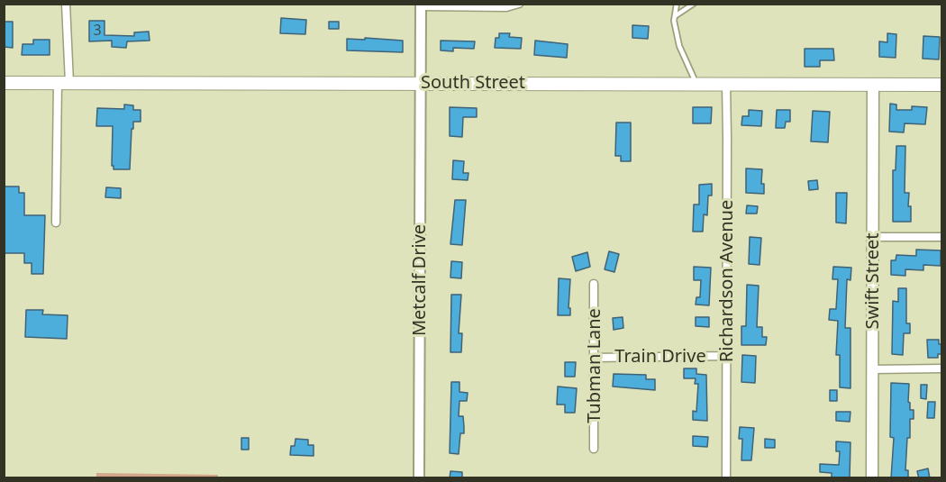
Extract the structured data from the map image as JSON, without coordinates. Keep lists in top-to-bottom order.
{
  "streets": {
    "main road": ["South Street", "Swift Street"],
    "street": [
      "Metcalf Drive",
      "Richardson Avenue",
      "Train Drive",
      "Tubman Lane"
    ]
  },
  "crossings": [
    ["South Street", "Metcalf Drive"],
    ["South Street", "Richardson Avenue"],
    ["South Street", "Swift Street"],
    ["Richardson Avenue", "Train Drive"],
    ["Train Drive", "Tubman Lane"]
  ],
  "house_numbers": ["3"]
}
